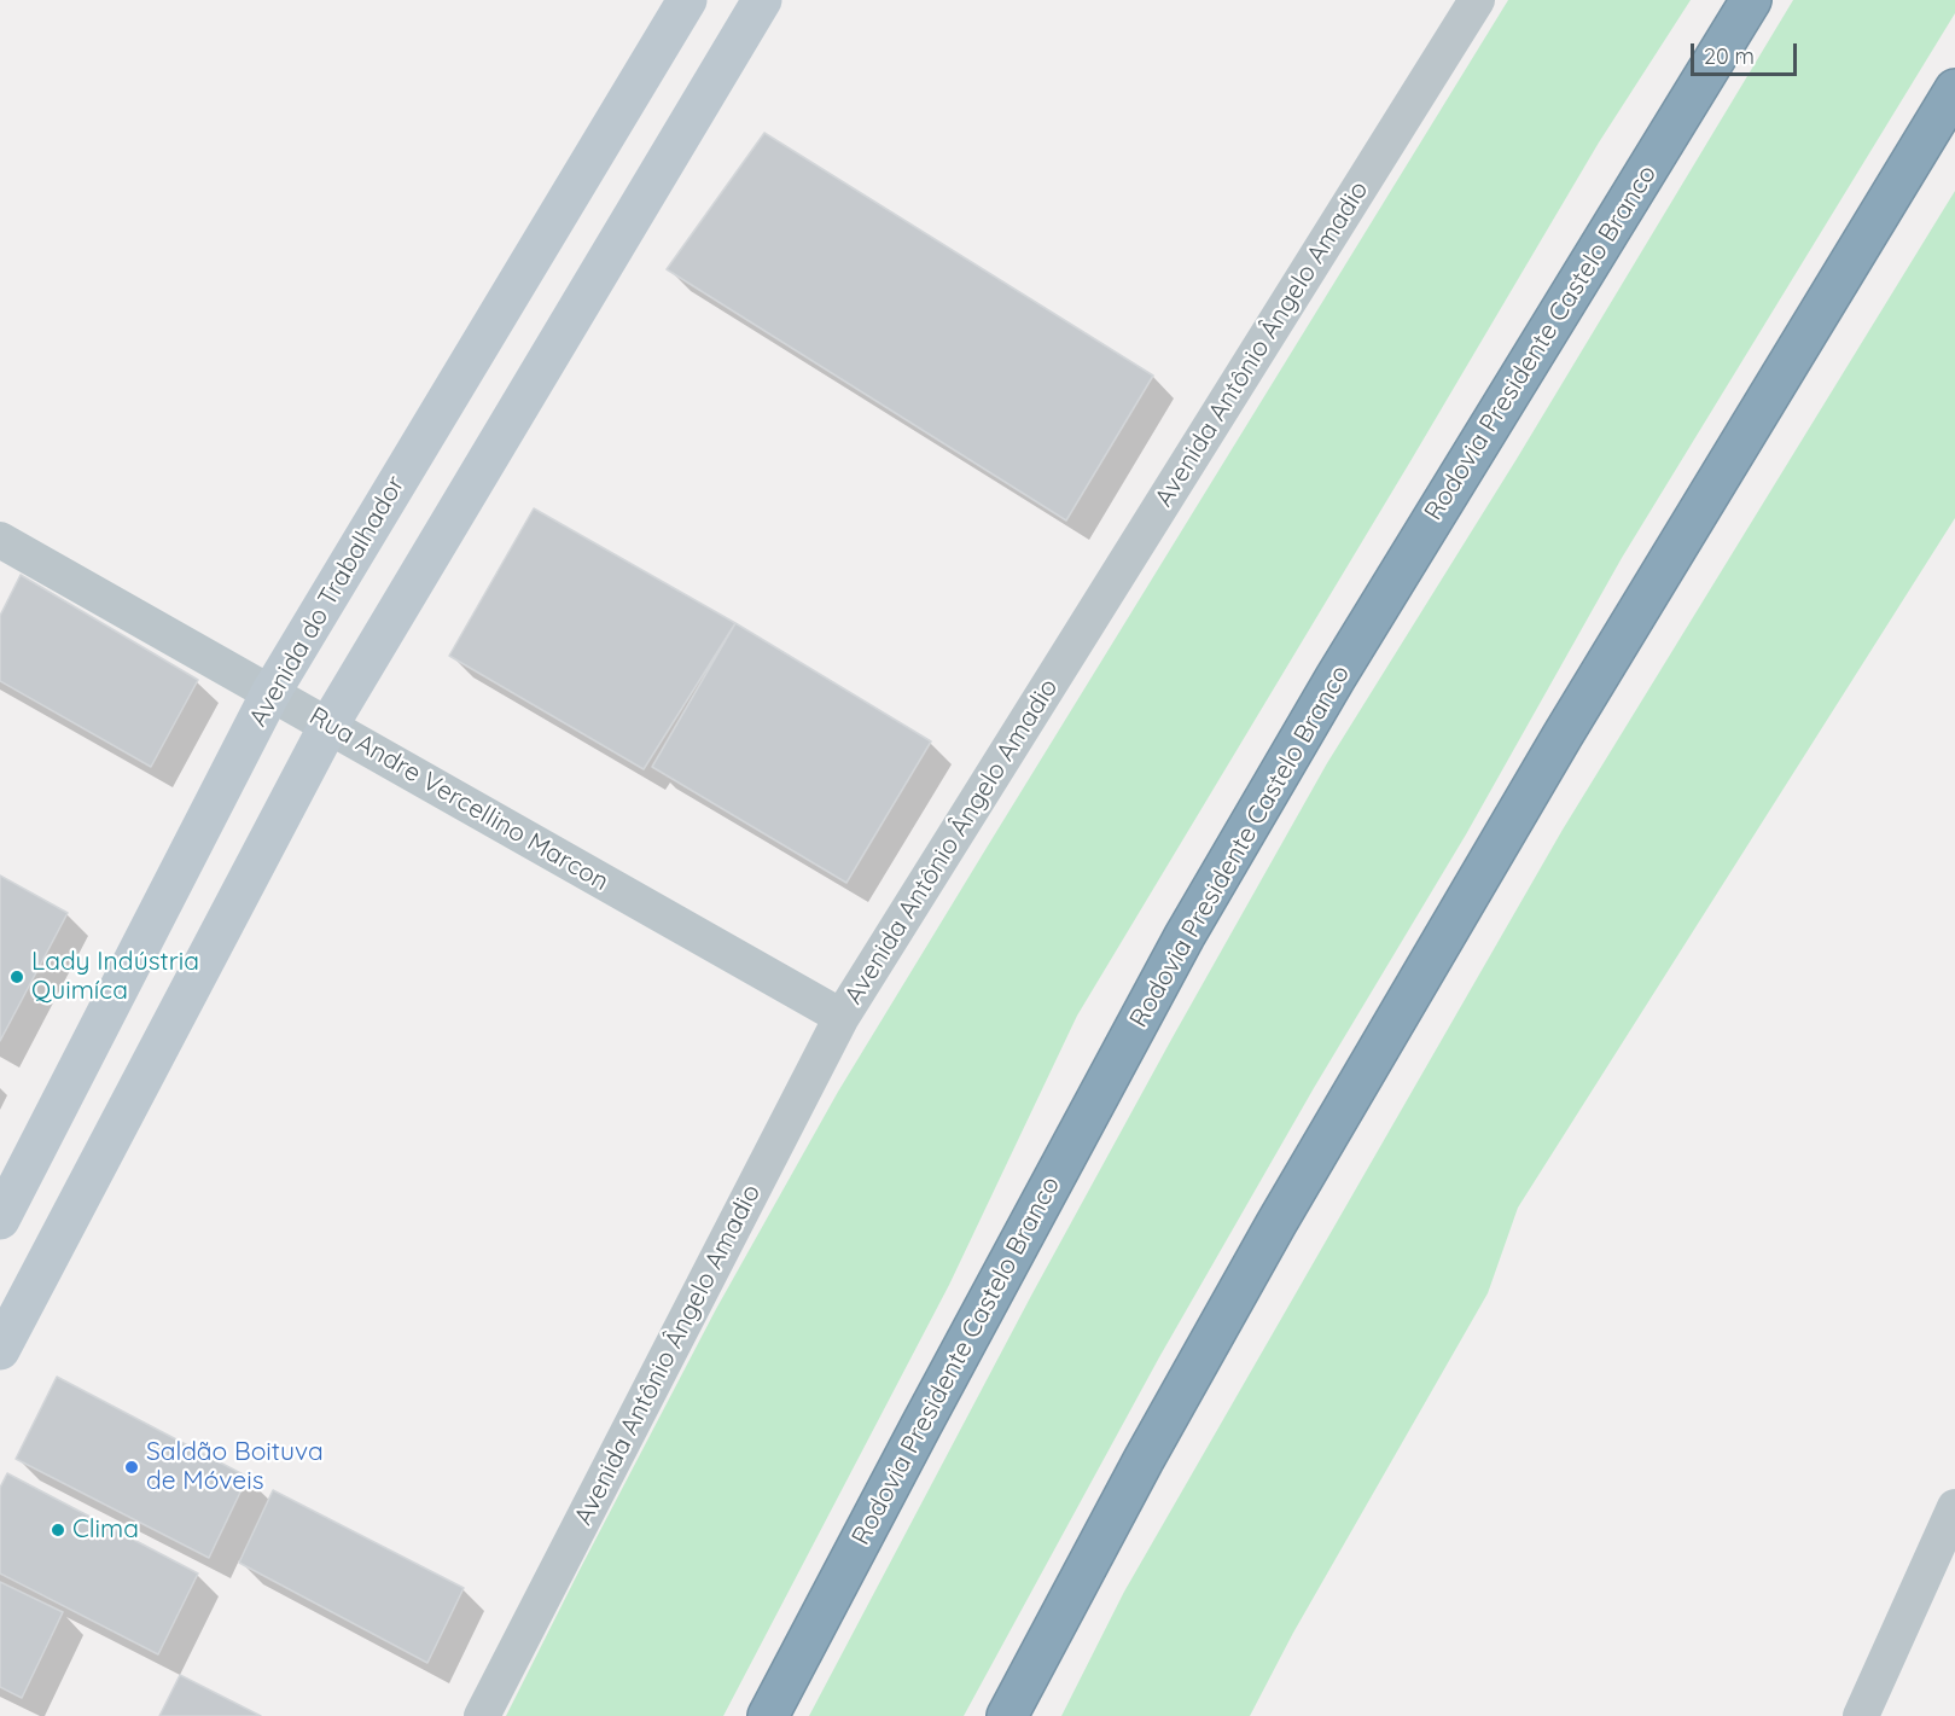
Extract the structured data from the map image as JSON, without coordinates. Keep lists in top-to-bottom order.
{
  "streets": {
    "highway": ["Rodovia Presidente Castelo Branco"],
    "street": ["Avenida Antônio Ângelo Amadio", "Avenida do Trabalhador", "Rua Andre Vercellino Marcon"]
  },
  "crossings": [
    ["Avenida Antônio Ângelo Amadio", "Rua Andre Vercellino Marcon"],
    ["Avenida do Trabalhador", "Rua Andre Vercellino Marcon"]
  ],
  "places": ["Lady Indústria Quimíca", "Saldão Boituva de Móveis", "Clima"],
  "scale_bar": "20 m"
}
